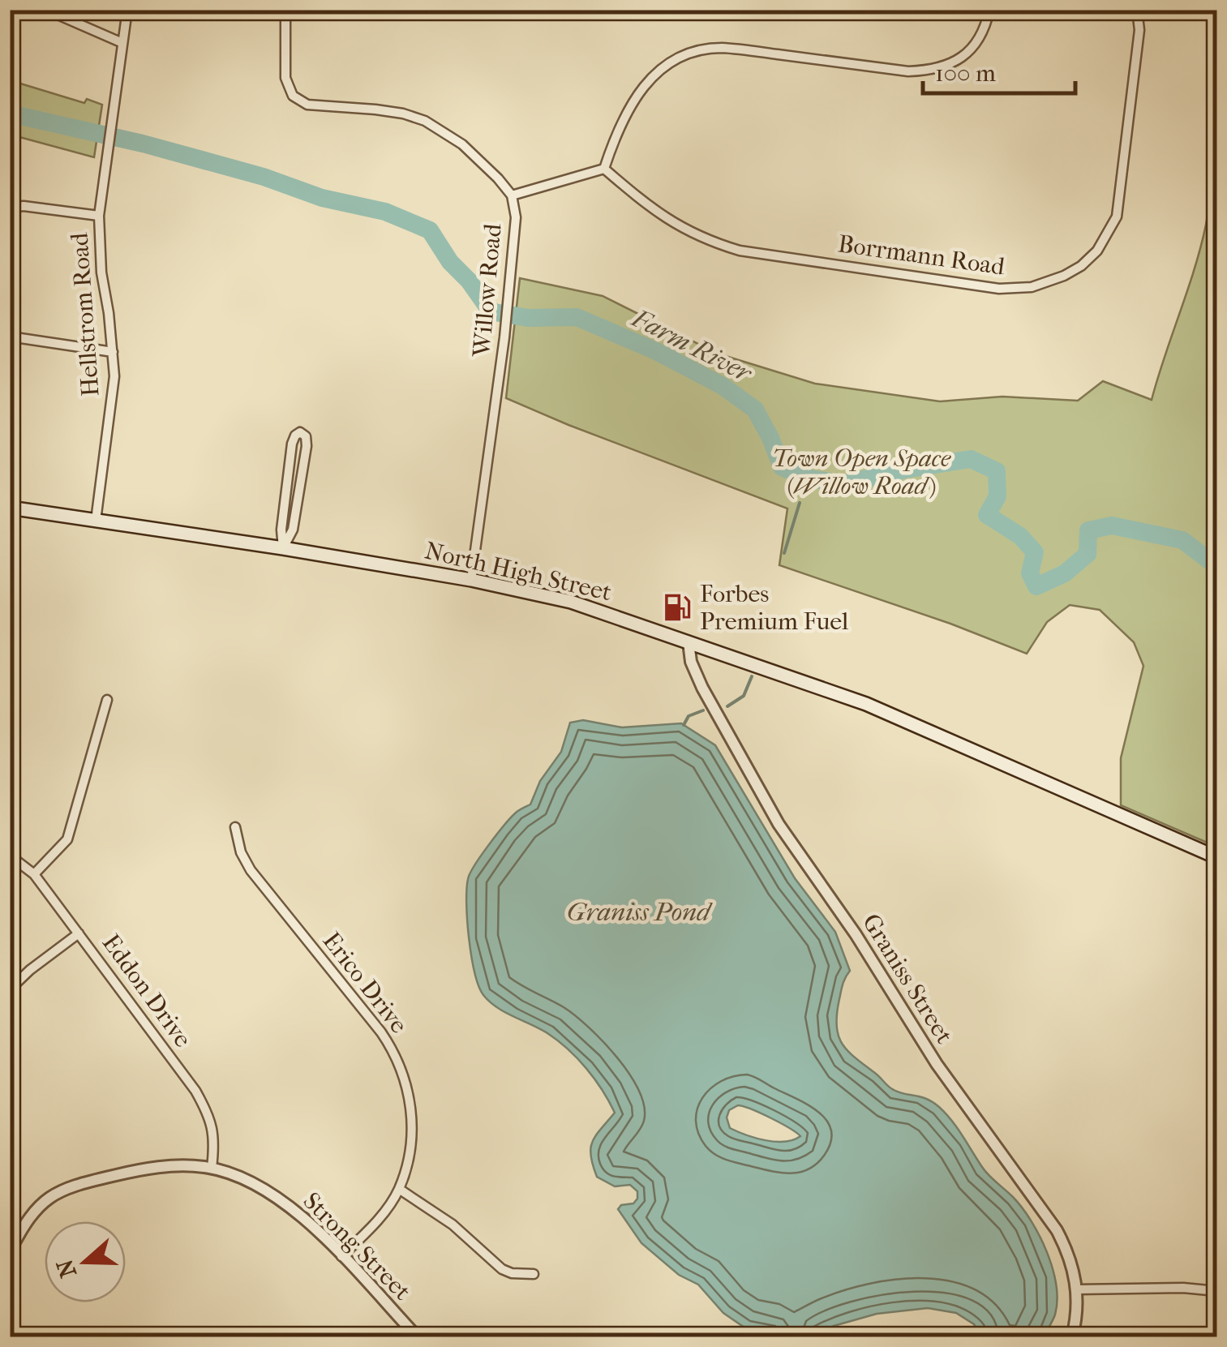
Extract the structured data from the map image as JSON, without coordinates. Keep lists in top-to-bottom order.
{
  "streets": {
    "main road": ["North High Street"],
    "street": [
      "Borrmann Road",
      "Willow Road",
      "Hellstrom Road",
      "Graniss Street",
      "Erico Drive",
      "Eddon Drive",
      "Strong Street"
    ]
  },
  "crossings": [
    ["Willow Road", "North High Street"],
    ["Hellstrom Road", "North High Street"],
    ["North High Street", "Graniss Street"],
    ["Erico Drive", "Strong Street"],
    ["Eddon Drive", "Strong Street"]
  ],
  "water": ["Farm River", "Graniss Pond"],
  "parks": ["Town Open Space (Willow Road)"],
  "places": {
    "fuel station": ["Forbes Premium Fuel"]
  },
  "scale_bar": "100 m",
  "north": "left"
}
